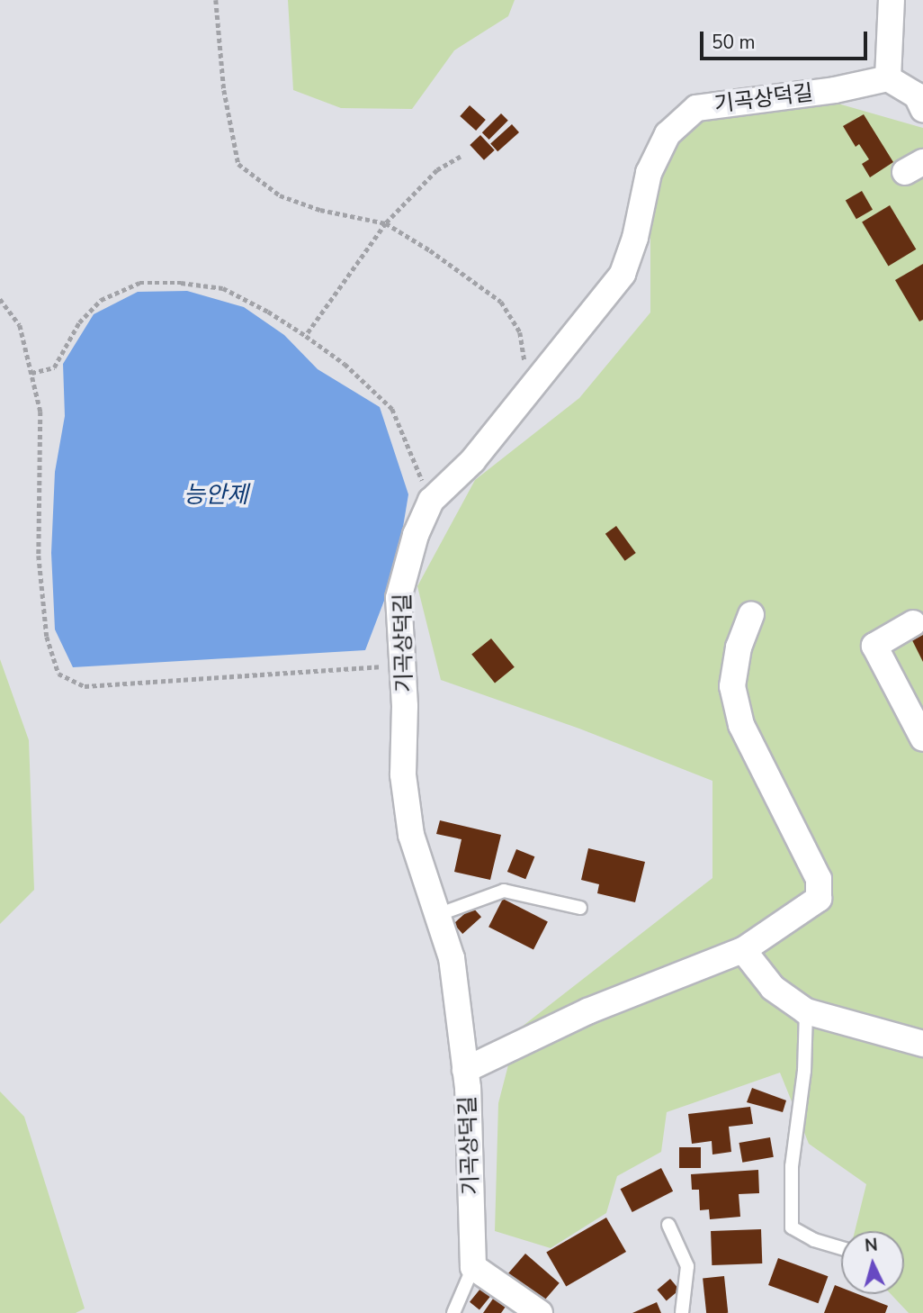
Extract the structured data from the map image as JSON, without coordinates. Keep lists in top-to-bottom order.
{
  "streets": {
    "street": ["기곡상덕길"]
  },
  "water": ["능안제"],
  "scale_bar": "50 m",
  "north": "top"
}
